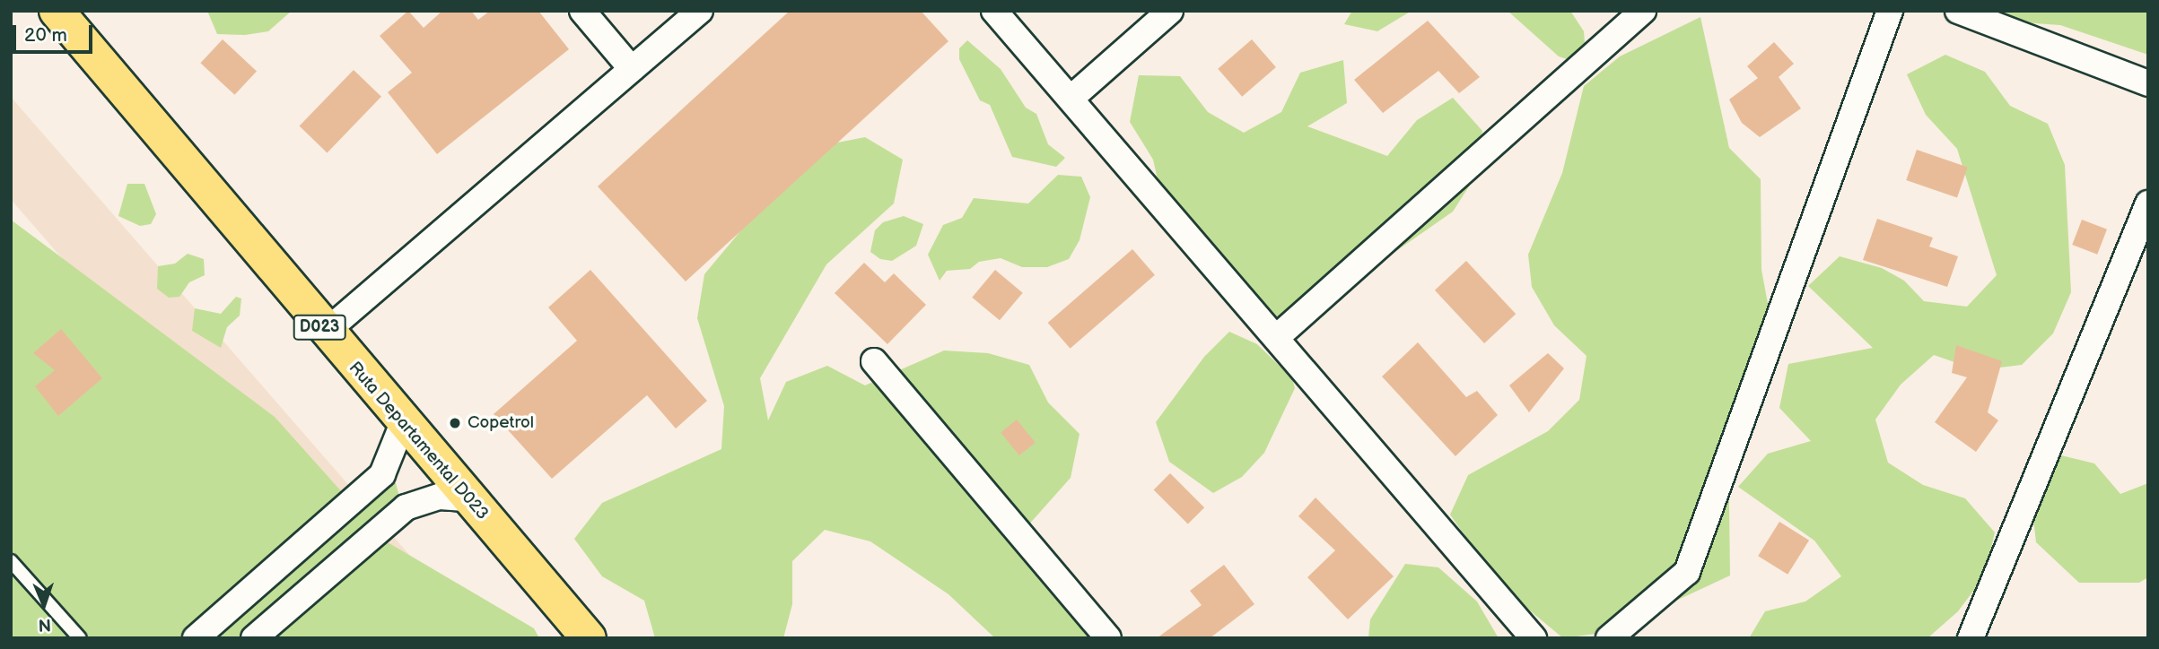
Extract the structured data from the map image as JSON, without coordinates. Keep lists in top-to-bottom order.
{
  "streets": {
    "main road": ["D023", "Ruta Departamental D023"]
  },
  "places": ["Copetrol"],
  "scale_bar": "20 m",
  "north": "bottom"
}
